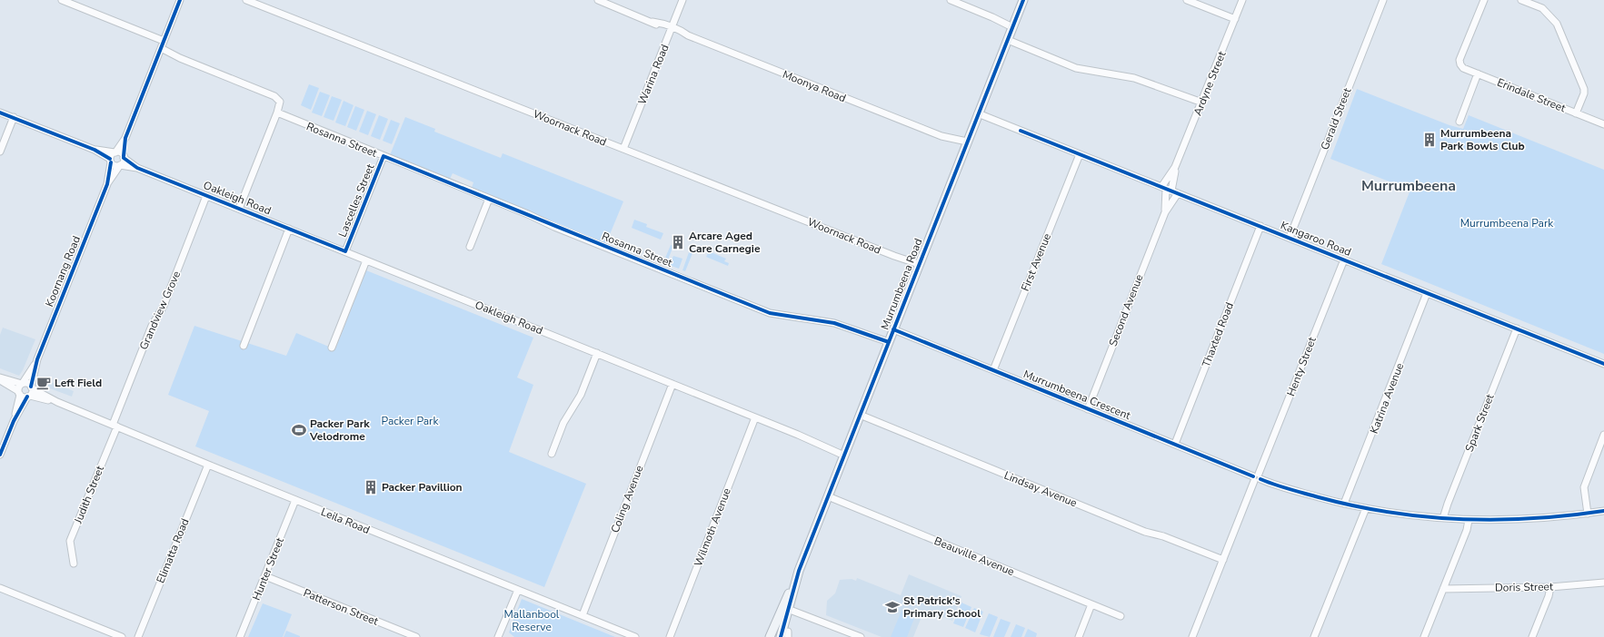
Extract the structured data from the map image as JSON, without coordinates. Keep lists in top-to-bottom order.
{
  "streets": {
    "main road": ["Murrumbeena Road"],
    "street": [
      "Warina Road",
      "Ardyne Street",
      "Moonya Road",
      "Erindale Street",
      "Gerald Street",
      "Woornack Road",
      "Rosanna Street",
      "Oakleigh Road",
      "Lascelles Street",
      "Kangaroo Road",
      "First Avenue",
      "Koornang Road",
      "Grandview Grove",
      "Second Avenue",
      "Thaxted Road",
      "Henty Street",
      "Murrumbeena Crescent",
      "Katrina Avenue",
      "Spark Street",
      "Lindsay Avenue",
      "Judith Street",
      "Coling Avenue",
      "Leila Road",
      "Wilmoth Avenue",
      "Elimatta Road",
      "Beauville Avenue",
      "Hunter Street",
      "Doris Street",
      "Patterson Street"
    ]
  },
  "crossings": [
    ["Warina Road", "Moonya Road"],
    ["Warina Road", "Woornack Road"],
    ["Ardyne Street", "Kangaroo Road"],
    ["Ardyne Street", "Second Avenue"],
    ["Moonya Road", "Murrumbeena Road"],
    ["Gerald Street", "Kangaroo Road"],
    ["Woornack Road", "Murrumbeena Road"],
    ["Rosanna Street", "Lascelles Street"],
    ["Rosanna Street", "Murrumbeena Road"],
    ["Oakleigh Road", "Lascelles Street"],
    ["Oakleigh Road", "Koornang Road"],
    ["Oakleigh Road", "Murrumbeena Road"],
    ["Oakleigh Road", "Grandview Grove"],
    ["Oakleigh Road", "Coling Avenue"],
    ["Oakleigh Road", "Wilmoth Avenue"],
    ["Kangaroo Road", "First Avenue"],
    ["Kangaroo Road", "Murrumbeena Road"],
    ["Kangaroo Road", "Second Avenue"],
    ["Kangaroo Road", "Thaxted Road"],
    ["Kangaroo Road", "Henty Street"],
    ["Kangaroo Road", "Katrina Avenue"],
    ["Kangaroo Road", "Spark Street"],
    ["First Avenue", "Murrumbeena Crescent"],
    ["Koornang Road", "Leila Road"],
    ["Murrumbeena Road", "Murrumbeena Crescent"],
    ["Murrumbeena Road", "Lindsay Avenue"],
    ["Murrumbeena Road", "Beauville Avenue"],
    ["Grandview Grove", "Judith Street"],
    ["Grandview Grove", "Leila Road"],
    ["Second Avenue", "Murrumbeena Crescent"],
    ["Thaxted Road", "Murrumbeena Crescent"],
    ["Henty Street", "Murrumbeena Crescent"],
    ["Henty Street", "Lindsay Avenue"],
    ["Murrumbeena Crescent", "Katrina Avenue"],
    ["Murrumbeena Crescent", "Spark Street"],
    ["Judith Street", "Leila Road"],
    ["Coling Avenue", "Leila Road"],
    ["Leila Road", "Elimatta Road"],
    ["Leila Road", "Hunter Street"],
    ["Hunter Street", "Patterson Street"]
  ],
  "districts": ["Murrumbeena"],
  "parks": ["Murrumbeena Park", "Packer Park", "Mallanbool Reserve"],
  "places": {
    "building": ["Murrumbeena Park Bowls Club", "Arcare Aged Care Carnegie", "Packer Pavillion"],
    "cafe": ["Left Field"],
    "sports": ["Packer Park Velodrome"],
    "school or university": ["St Patrick's Primary School"]
  }
}
